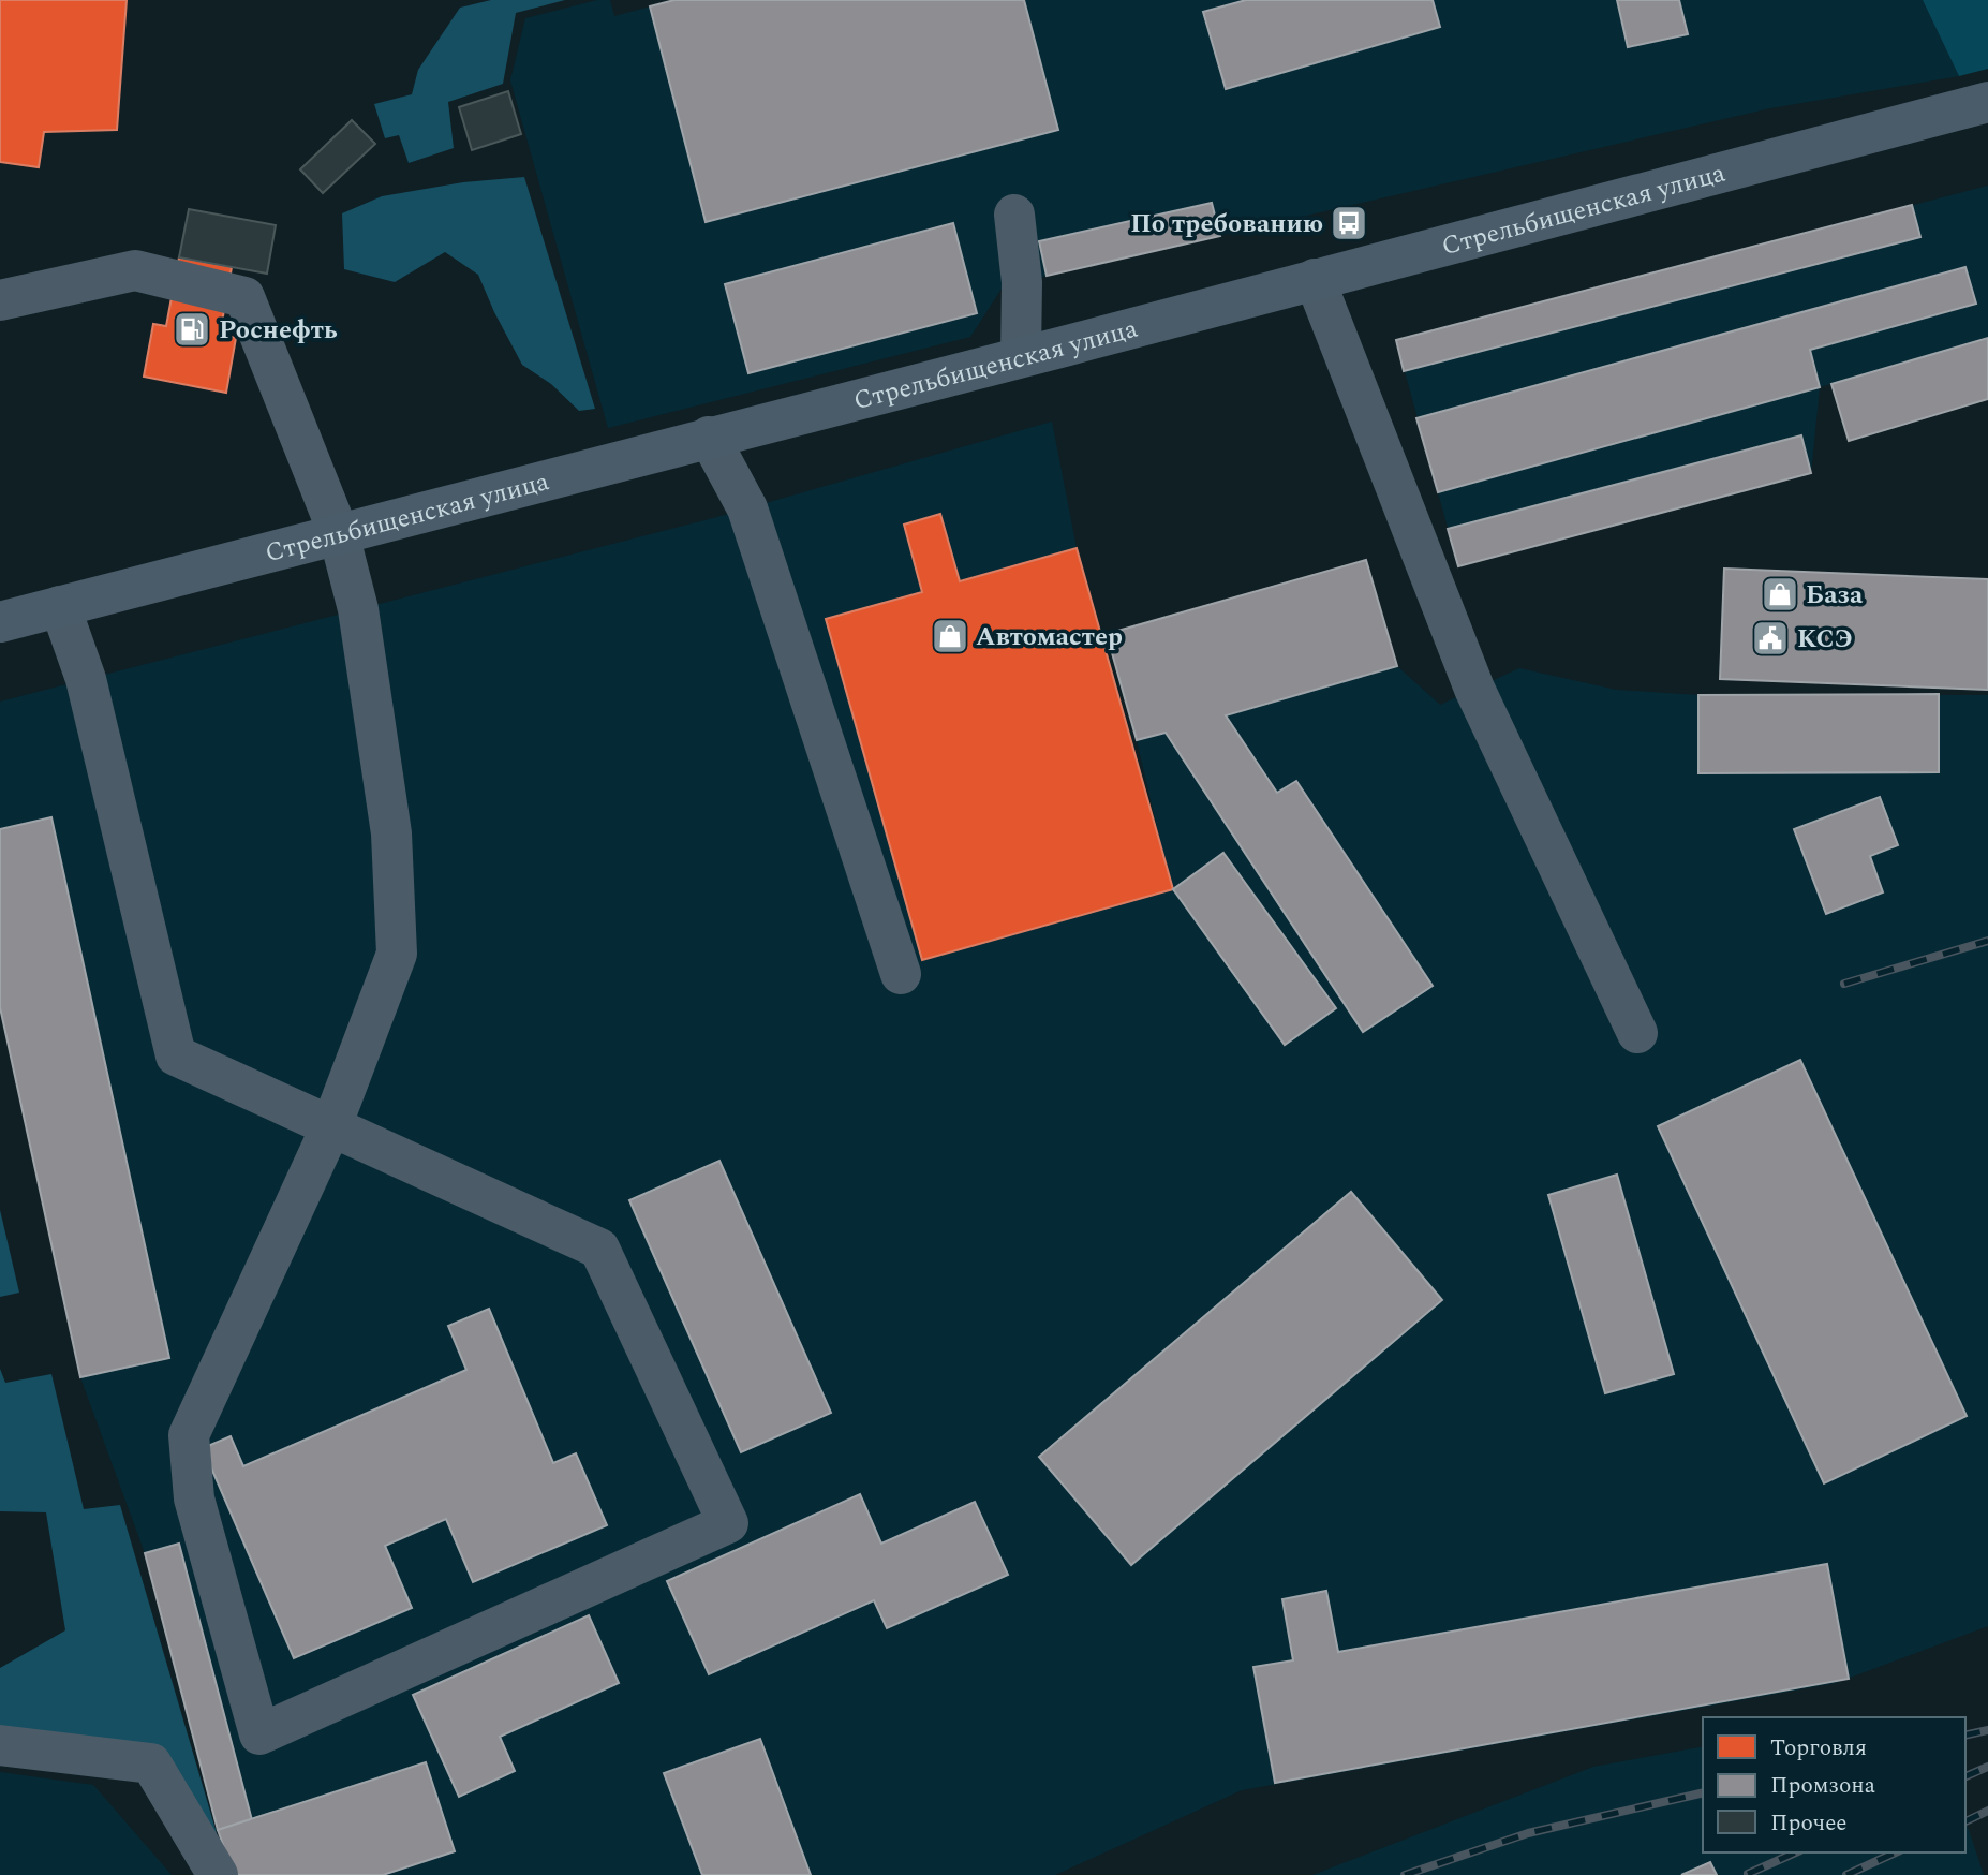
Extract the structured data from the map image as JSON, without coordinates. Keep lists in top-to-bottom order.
{
  "streets": {
    "main road": ["Стрельбищенская улица"]
  },
  "places": {
    "bus stop": ["По требованию"],
    "fuel station": ["Роснефть"],
    "shop": ["База", "Автомастер"],
    "public building": ["КСЭ"]
  },
  "legend": ["Торговля", "Промзона", "Прочее"]
}
